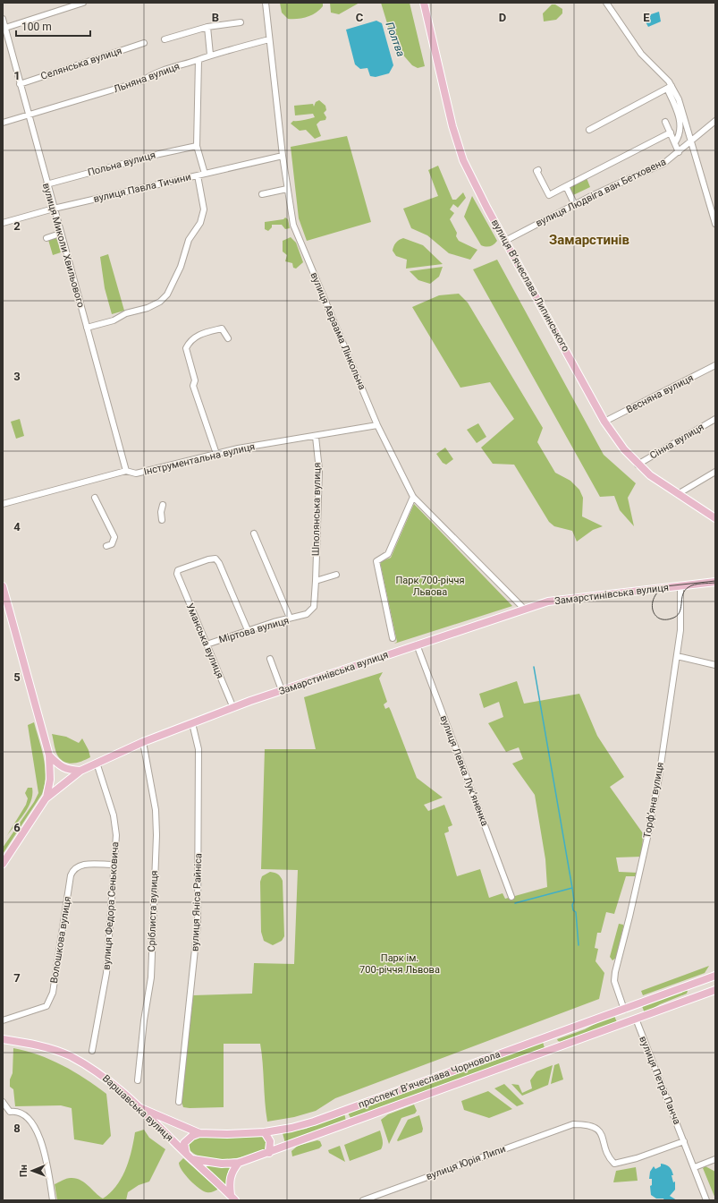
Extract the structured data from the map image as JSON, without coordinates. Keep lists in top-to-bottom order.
{
  "streets": {
    "main road": [
      "вулиця Вʼячеслава Липинського",
      "Замарстинівська вулиця",
      "проспект Вʼячеслава Чорновола",
      "Варшавська вулиця"
    ],
    "street": [
      "Селянська вулиця",
      "Льняна вулиця",
      "Польна вулиця",
      "вулиця Павла Тичини",
      "вулиця Людвіга ван Бетховена",
      "вулиця Миколи Хвильового",
      "вулиця Авраама Лінкольна",
      "Весняна вулиця",
      "Сінна вулиця",
      "Інструментальна вулиця",
      "Шполянська вулиця",
      "Міртова вулиця",
      "Уманська вулиця",
      "вулиця Левка Лукʼяненка",
      "Торфʼяна вулиця",
      "вулиця Яніса Райніса",
      "вулиця Федора Сеньковича",
      "Сріблиста вулиця",
      "Волошкова вулиця",
      "вулиця Петра Панча",
      "вулиця Юрія Липи"
    ]
  },
  "crossings": [
    ["Селянська вулиця", "вулиця Миколи Хвильового"],
    ["Льняна вулиця", "вулиця Миколи Хвильового"],
    ["Льняна вулиця", "вулиця Авраама Лінкольна"],
    ["Польна вулиця", "вулиця Миколи Хвильового"],
    ["вулиця Павла Тичини", "вулиця Миколи Хвильового"],
    ["вулиця Павла Тичини", "вулиця Авраама Лінкольна"],
    ["вулиця Людвіга ван Бетховена", "вулиця Вʼячеслава Липинського"],
    ["вулиця Миколи Хвильового", "Інструментальна вулиця"],
    ["вулиця Вʼячеслава Липинського", "Весняна вулиця"],
    ["вулиця Вʼячеслава Липинського", "Сінна вулиця"],
    ["вулиця Авраама Лінкольна", "Інструментальна вулиця"],
    ["вулиця Авраама Лінкольна", "Замарстинівська вулиця"],
    ["Інструментальна вулиця", "Шполянська вулиця"],
    ["Шполянська вулиця", "Міртова вулиця"],
    ["Замарстинівська вулиця", "Уманська вулиця"],
    ["Замарстинівська вулиця", "вулиця Левка Лукʼяненка"],
    ["Замарстинівська вулиця", "Торфʼяна вулиця"],
    ["Замарстинівська вулиця", "вулиця Яніса Райніса"],
    ["Замарстинівська вулиця", "вулиця Федора Сеньковича"],
    ["Замарстинівська вулиця", "Сріблиста вулиця"],
    ["Міртова вулиця", "Уманська вулиця"],
    ["Торфʼяна вулиця", "проспект Вʼячеслава Чорновола"],
    ["вулиця Федора Сеньковича", "Волошкова вулиця"],
    ["проспект Вʼячеслава Чорновола", "вулиця Петра Панча"],
    ["проспект Вʼячеслава Чорновола", "Варшавська вулиця"],
    ["вулиця Петра Панча", "вулиця Юрія Липи"]
  ],
  "districts": ["Замарстинів"],
  "water": ["Полтва"],
  "parks": ["Парк 700-річчя Львова", "Парк ім. 700-річчя Львова"],
  "scale_bar": "100 m",
  "north": "left",
  "grid": {
    "columns": [
      "B",
      "C",
      "D",
      "E"
    ],
    "rows": [
      "1",
      "2",
      "3",
      "4",
      "5",
      "6",
      "7",
      "8"
    ]
  }
}
